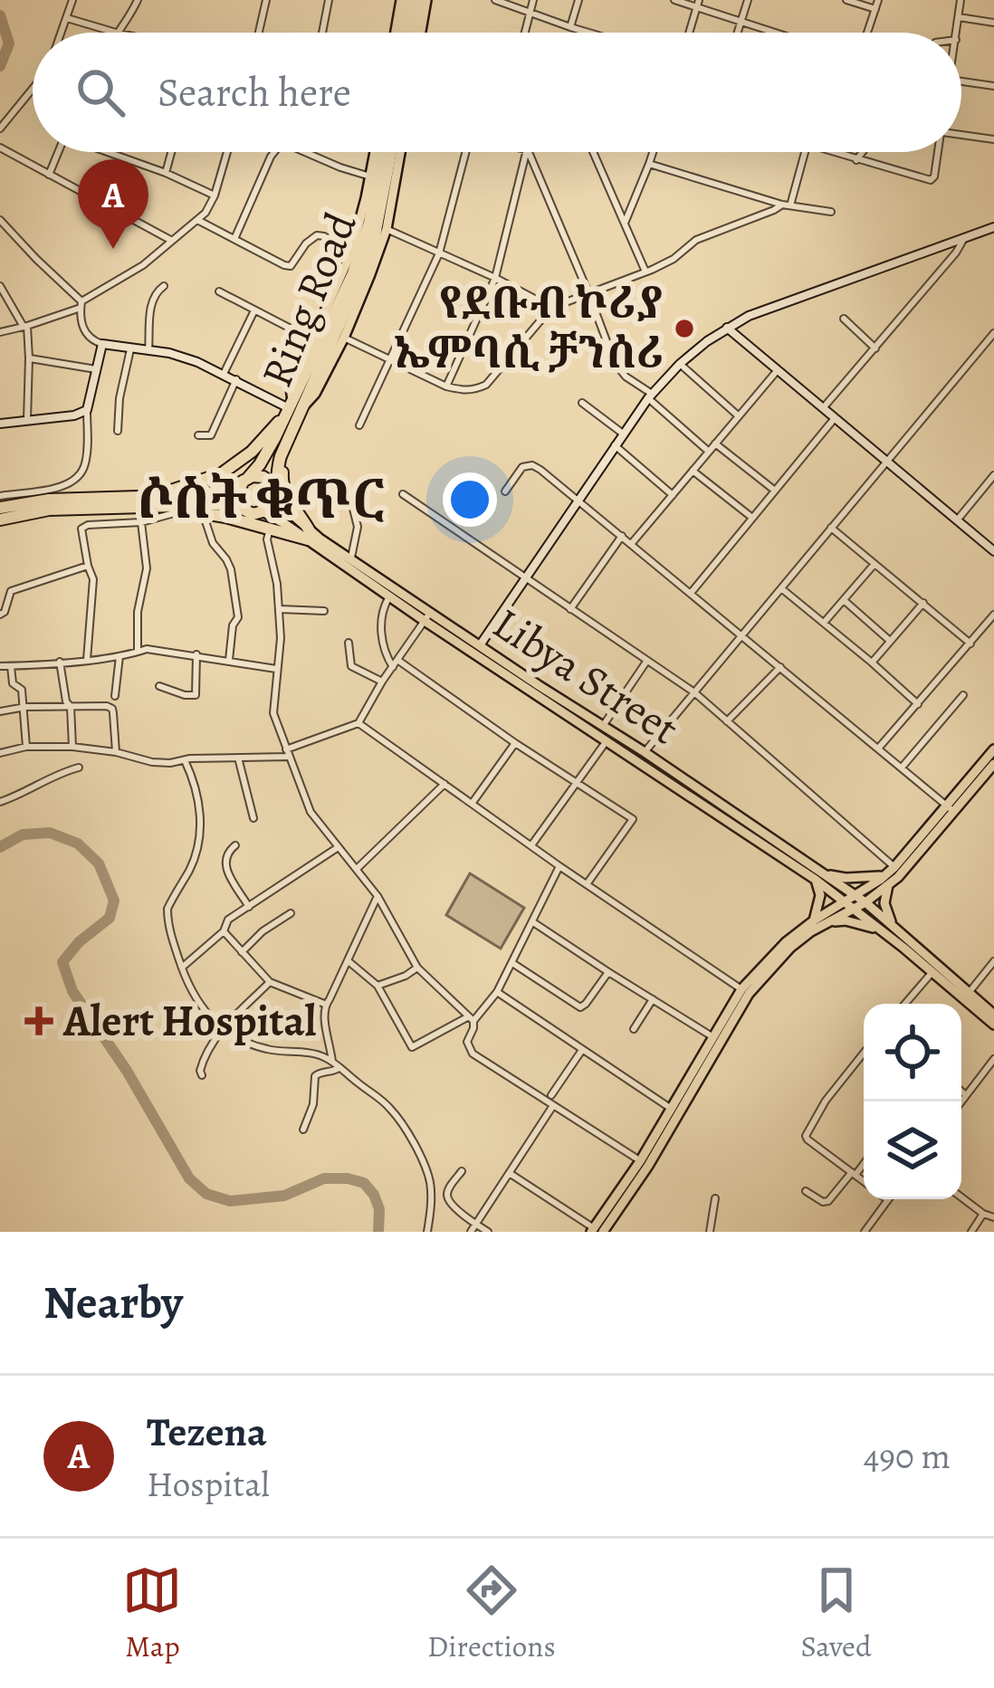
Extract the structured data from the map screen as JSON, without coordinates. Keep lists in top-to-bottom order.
{
  "streets": {
    "highway": ["Ring Road"],
    "main road": ["Libya Street"]
  },
  "crossings": [
    ["Ring Road", "Libya Street"]
  ],
  "districts": ["ሶስት ቁጥር"],
  "places": {
    "other": ["የደቡብ ኮሪያ ኤምባሲ ቻንሰሪ"],
    "health": ["Alert Hospital"]
  },
  "page": {
    "search": "Search here",
    "pins": "A",
    "heading": "Nearby",
    "list": [
      {
        "mark": "A",
        "name": "Tezena",
        "note": "Hospital",
        "value": "490 m"
      }
    ],
    "nav": ["Map", "Directions", "Saved"]
  }
}
